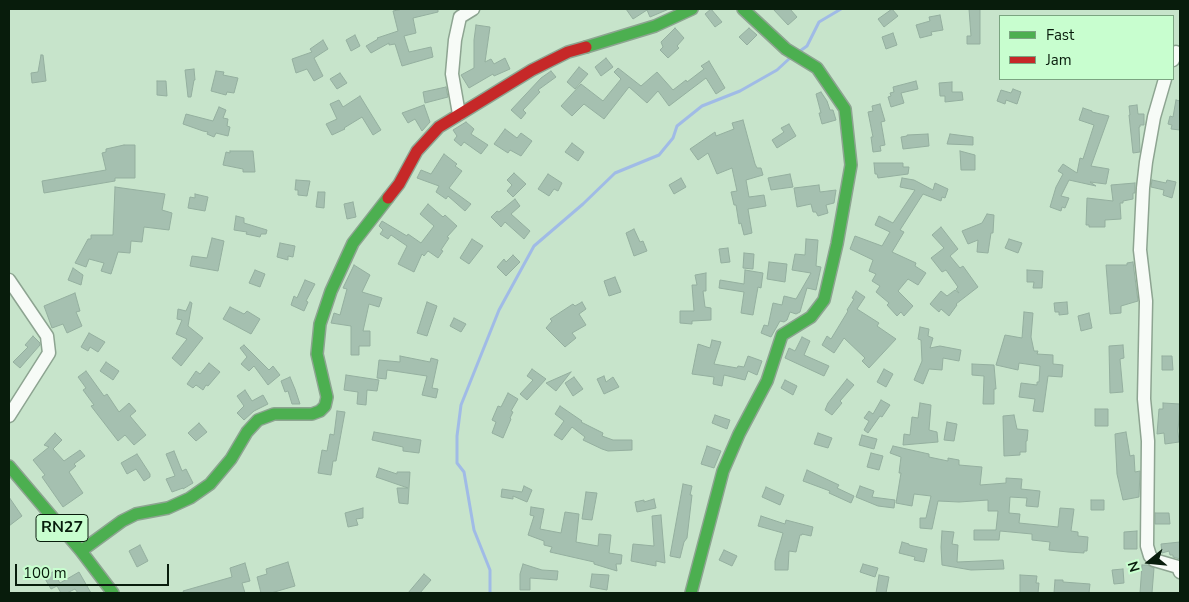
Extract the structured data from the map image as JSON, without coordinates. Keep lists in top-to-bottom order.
{
  "streets": {
    "street": ["RN27"]
  },
  "legend": ["Fast", "Jam"],
  "scale_bar": "100 m",
  "north": "left"
}
